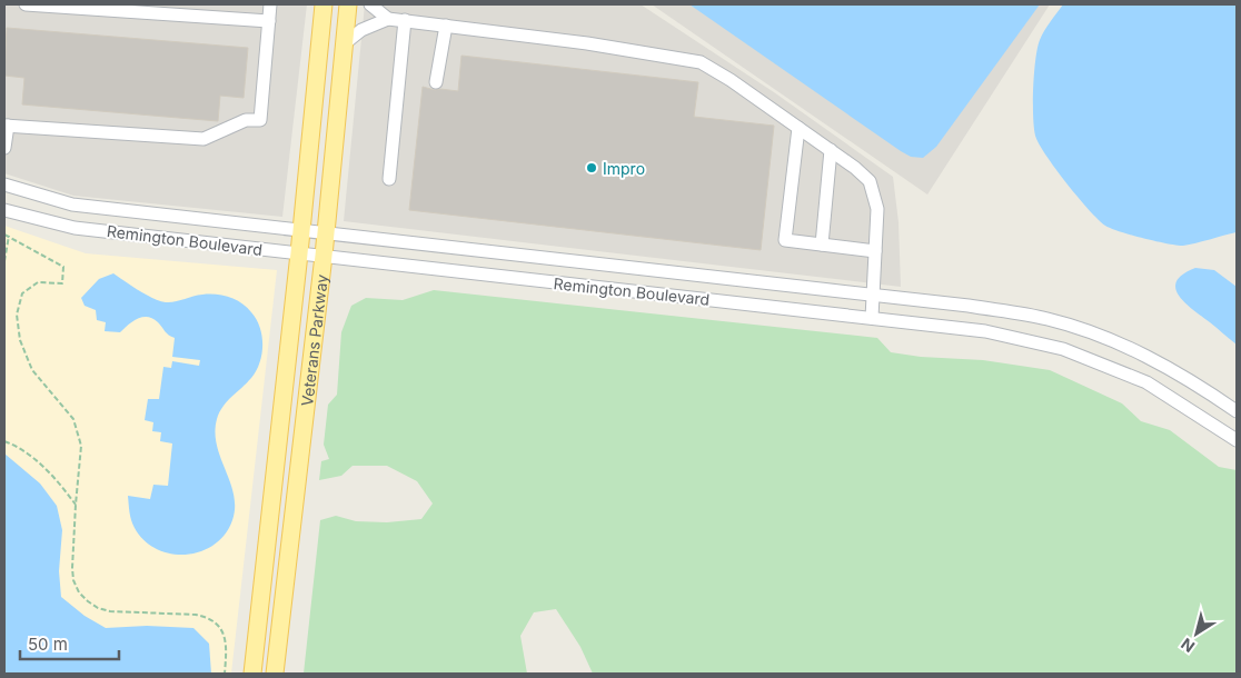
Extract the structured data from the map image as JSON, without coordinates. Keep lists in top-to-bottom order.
{
  "streets": {
    "main road": ["Veterans Parkway"],
    "street": ["Remington Boulevard"]
  },
  "crossings": [
    ["Remington Boulevard", "Veterans Parkway"]
  ],
  "places": ["Impro"],
  "scale_bar": "50 m",
  "north": "bottom left"
}
